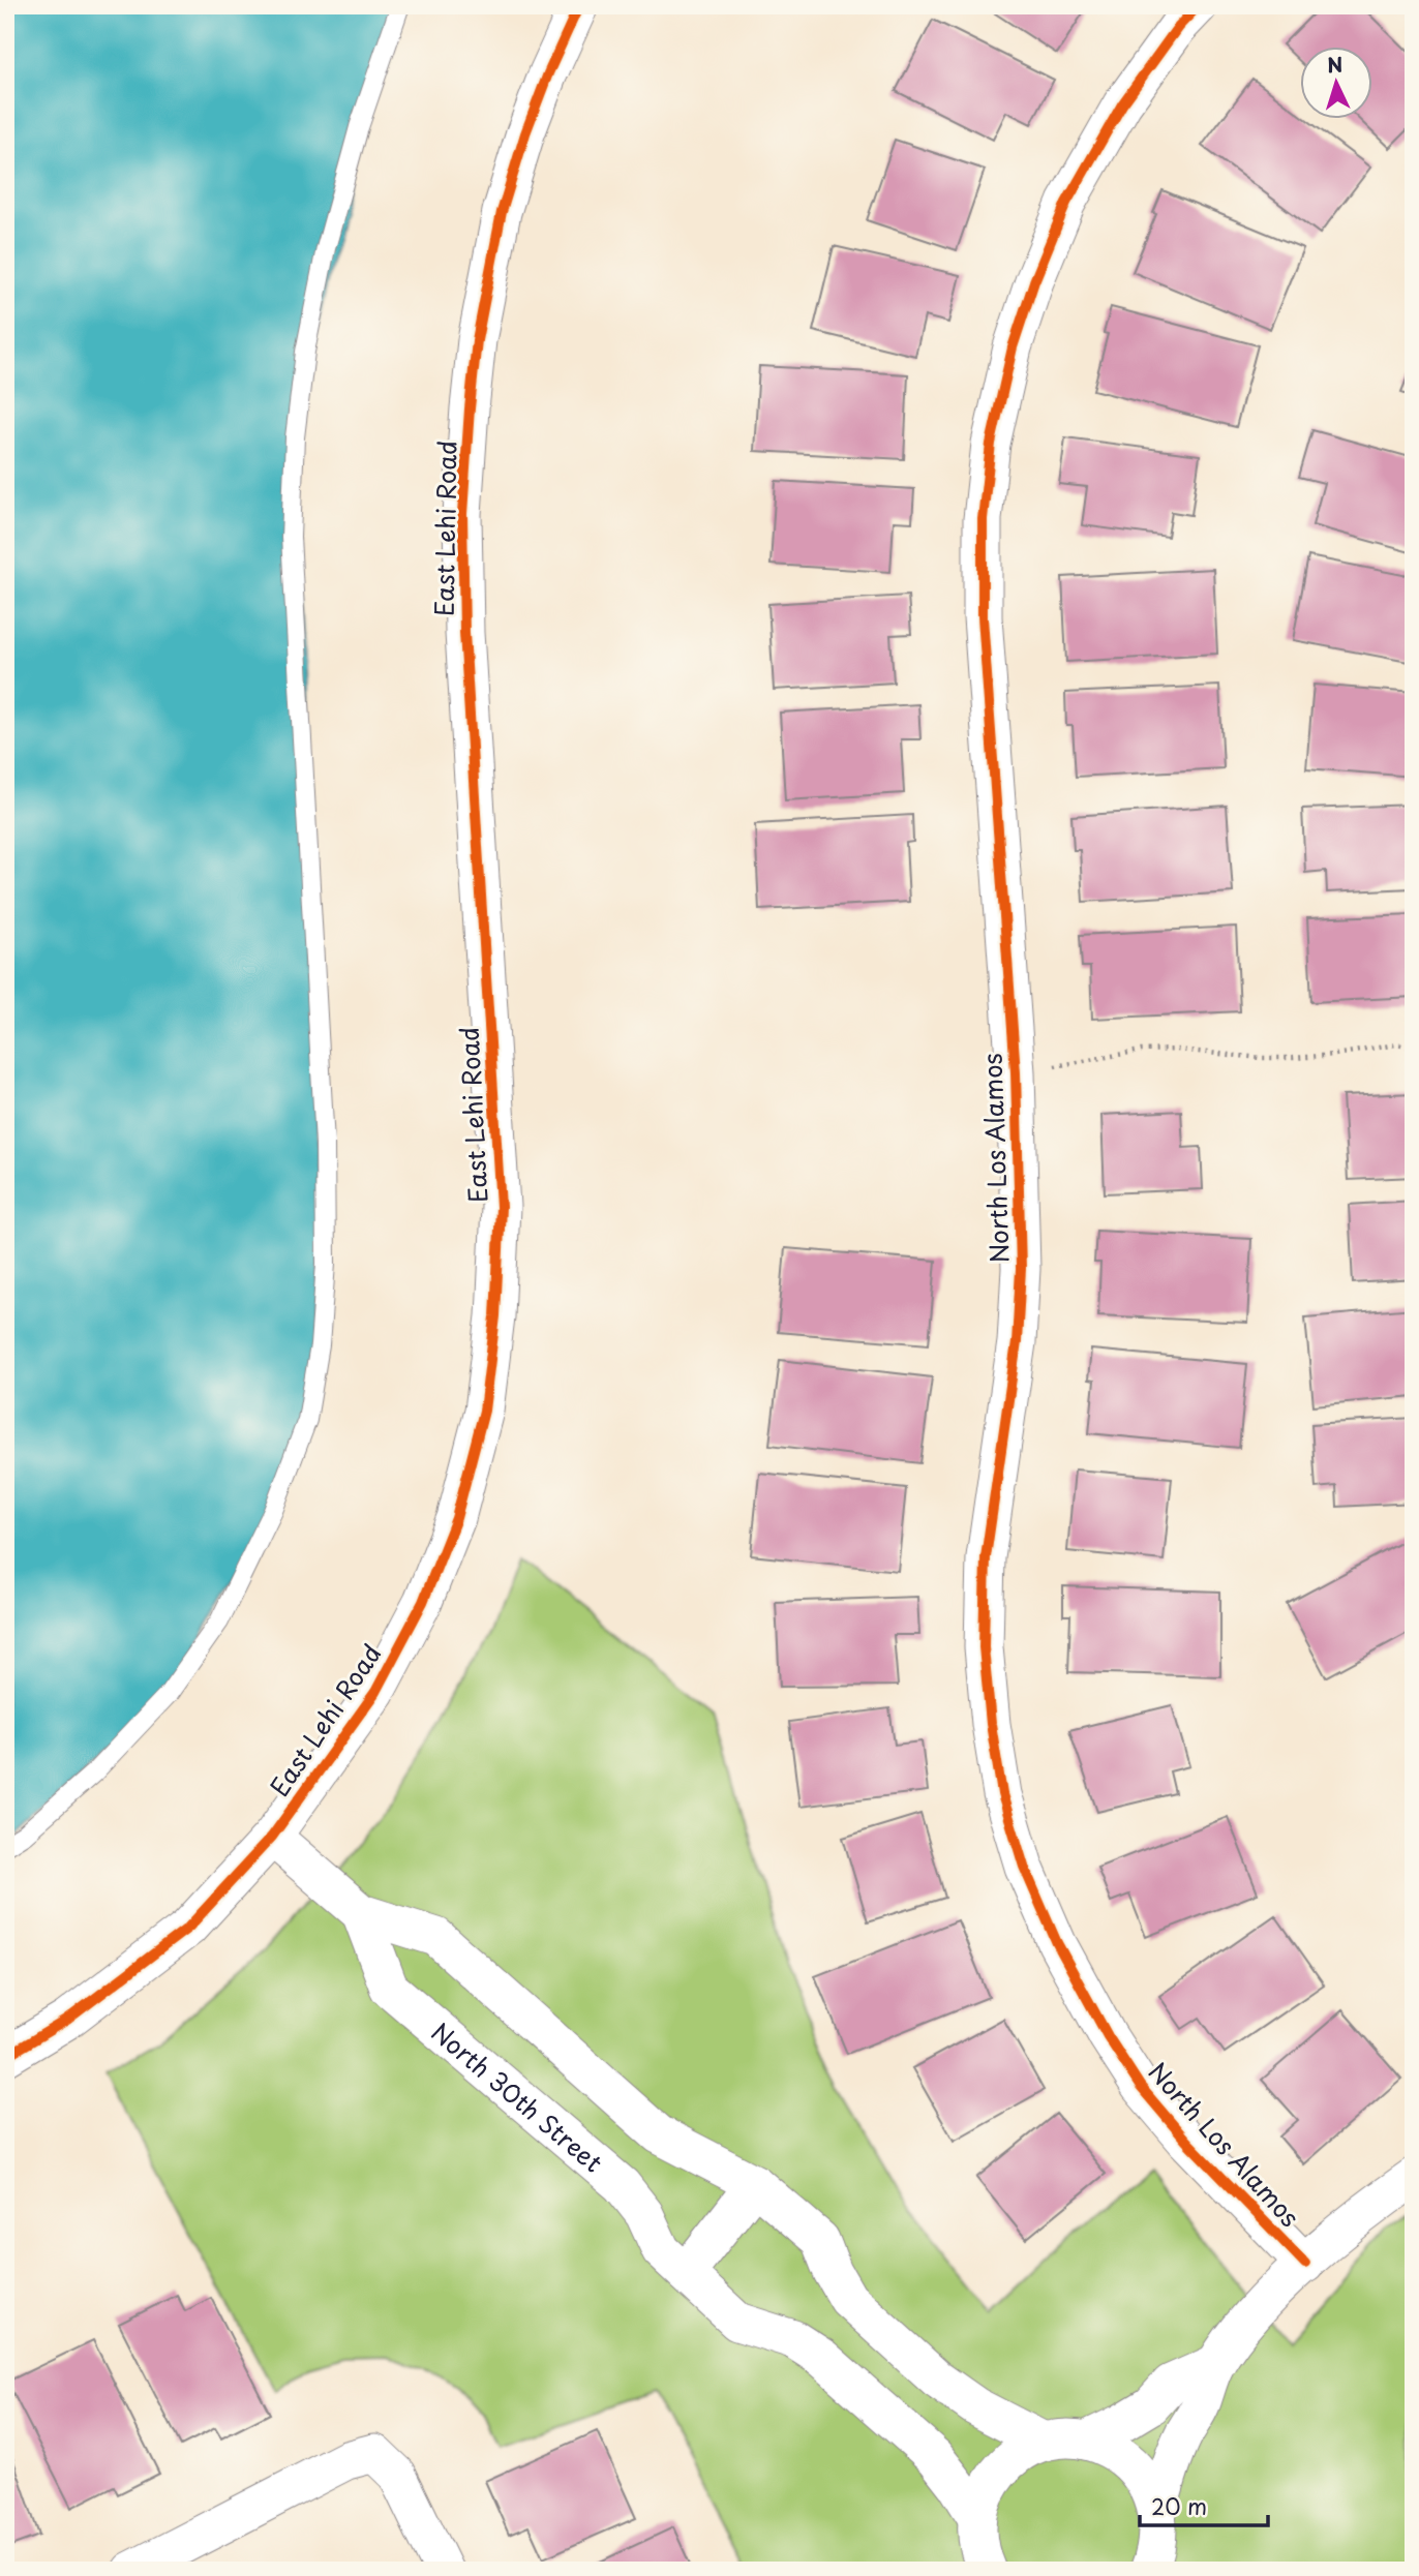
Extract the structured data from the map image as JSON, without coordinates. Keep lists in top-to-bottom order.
{
  "streets": {
    "street": ["East Lehi Road", "North Los Alamos", "North 30th Street"]
  },
  "crossings": [
    ["East Lehi Road", "North 30th Street"]
  ],
  "scale_bar": "20 m",
  "north": "top"
}
